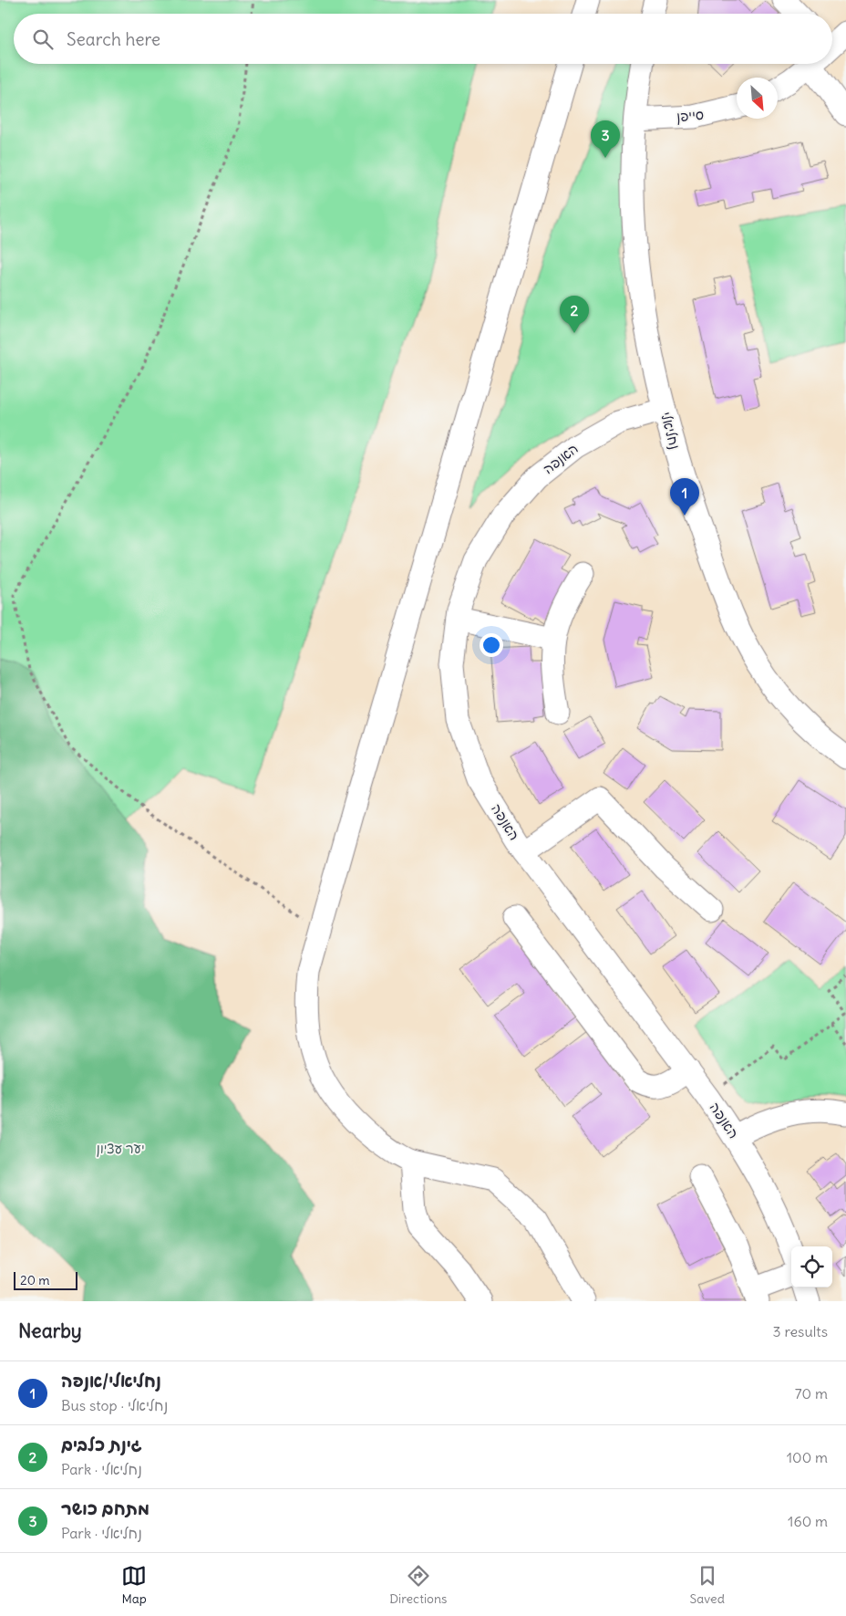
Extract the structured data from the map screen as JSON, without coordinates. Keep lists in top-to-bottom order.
{
  "streets": {
    "street": ["סייפן", "נחליאלי", "האנפה"]
  },
  "crossings": [
    ["סייפן", "נחליאלי"],
    ["נחליאלי", "האנפה"]
  ],
  "parks": ["יער עציון"],
  "scale_bar": "20 m",
  "north": "bottom right",
  "page": {
    "search": "Search here",
    "pins": ["3", "2", "1"],
    "scale": "20 m",
    "heading": ["Nearby", "3 results"],
    "list": [
      {
        "mark": "1",
        "name": "נחליאלי/אנפה",
        "note": "Bus stop · נחליאלי",
        "value": "70 m"
      },
      {
        "mark": "2",
        "name": "גינת כלבים",
        "note": "Park · נחליאלי",
        "value": "100 m"
      },
      {
        "mark": "3",
        "name": "מתחם כושר",
        "note": "Park · נחליאלי",
        "value": "160 m"
      }
    ],
    "nav": ["Map", "Directions", "Saved"]
  }
}
